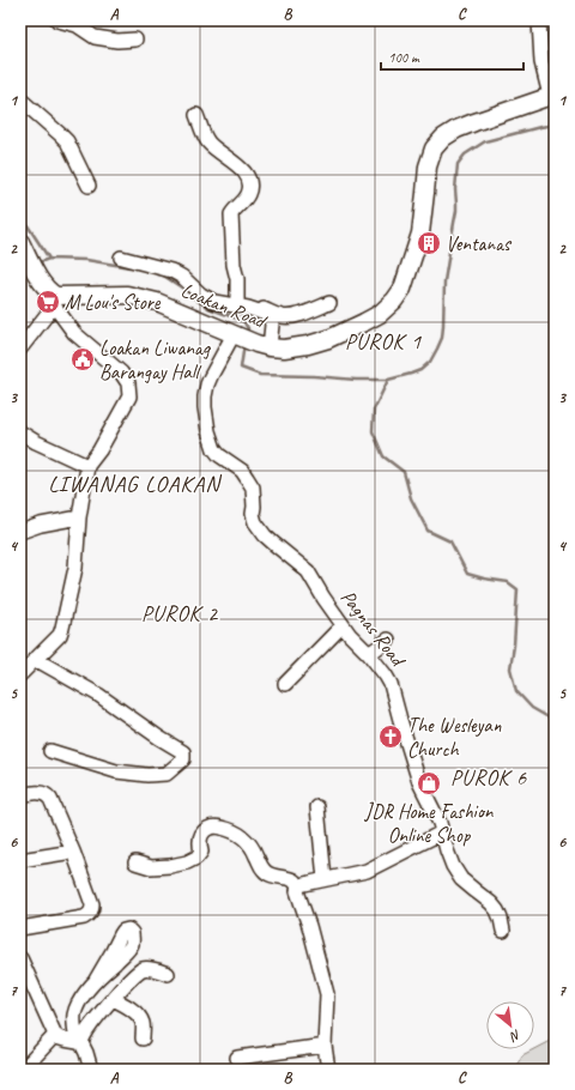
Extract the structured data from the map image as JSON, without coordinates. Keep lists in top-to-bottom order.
{
  "streets": {
    "main road": ["Loakan Road"],
    "street": ["Pagnas Road"]
  },
  "crossings": [
    ["Loakan Road", "Pagnas Road"]
  ],
  "districts": [
    "PUROK 1",
    "LIWANAG LOAKAN",
    "PUROK 2",
    "PUROK 6"
  ],
  "places": {
    "building": ["Ventanas"],
    "supermarket": ["M Lou's Store"],
    "public building": ["Loakan Liwanag Barangay Hall"],
    "church": ["The Wesleyan Church"],
    "shop": ["JDR Home Fashion Online Shop"]
  },
  "scale_bar": "100 m",
  "north": "bottom right",
  "grid": {
    "columns": ["A", "B", "C"],
    "rows": [
      "1",
      "2",
      "3",
      "4",
      "5",
      "6",
      "7"
    ]
  }
}
